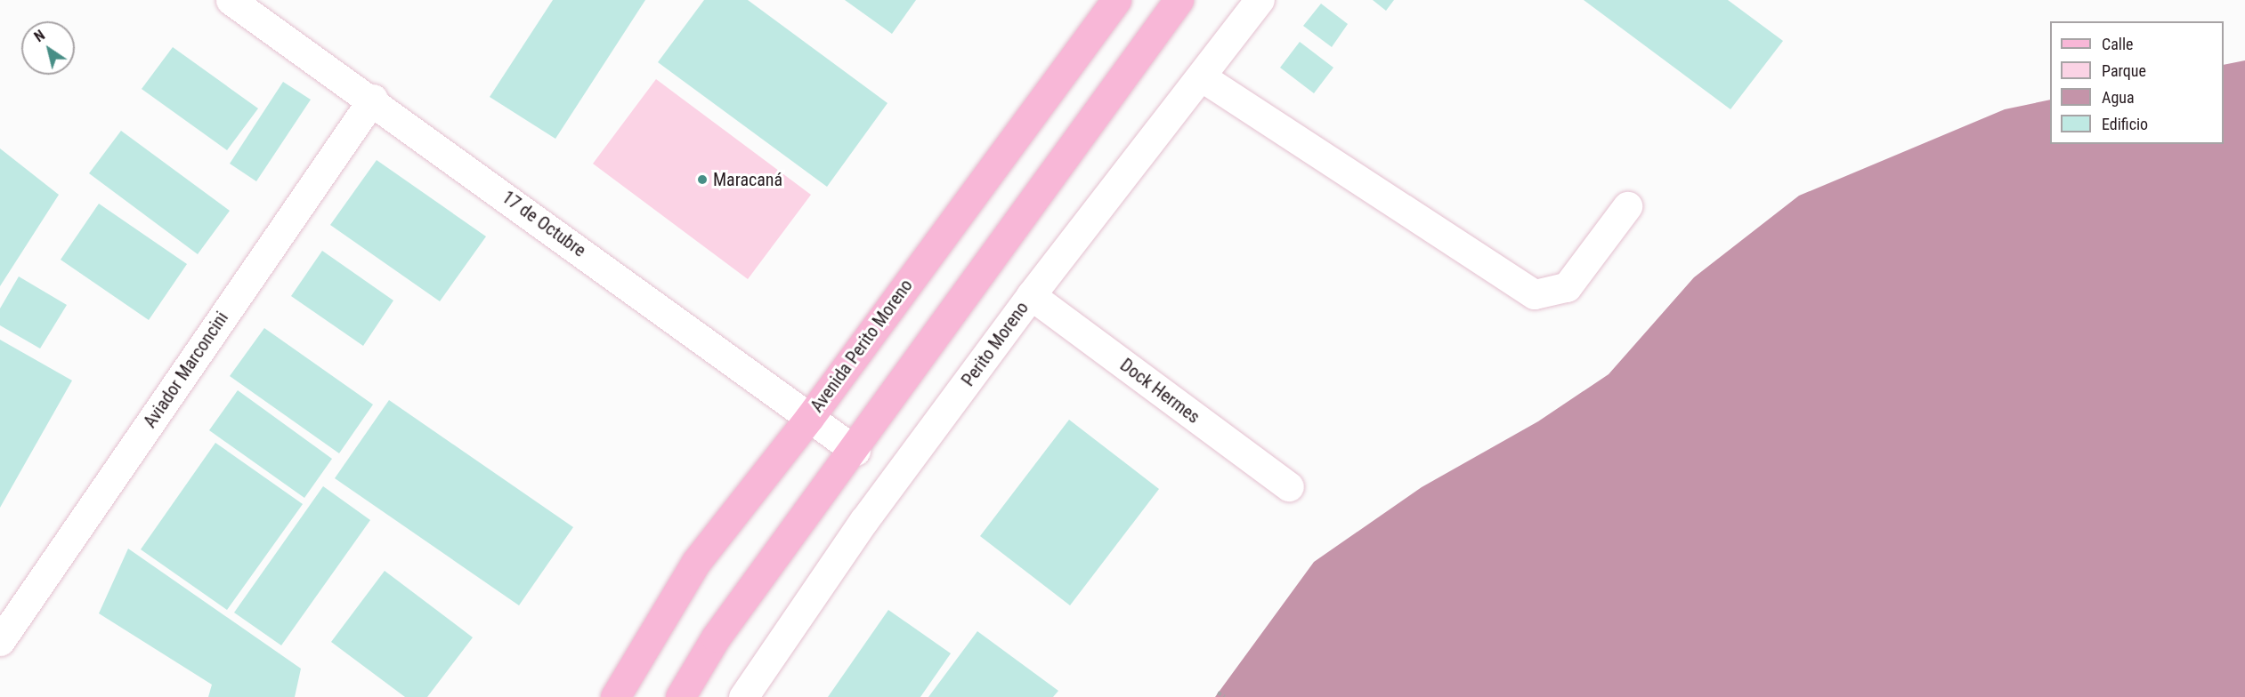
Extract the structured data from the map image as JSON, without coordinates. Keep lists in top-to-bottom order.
{
  "streets": {
    "main road": ["Avenida Perito Moreno"],
    "street": [
      "17 de Octubre",
      "Perito Moreno",
      "Aviador Marconcini",
      "Dock Hermes"
    ]
  },
  "crossings": [
    ["17 de Octubre", "Avenida Perito Moreno"],
    ["17 de Octubre", "Aviador Marconcini"],
    ["Perito Moreno", "Dock Hermes"]
  ],
  "places": ["Maracaná"],
  "legend": [
    "Calle",
    "Parque",
    "Agua",
    "Edificio"
  ],
  "north": "top left"
}
